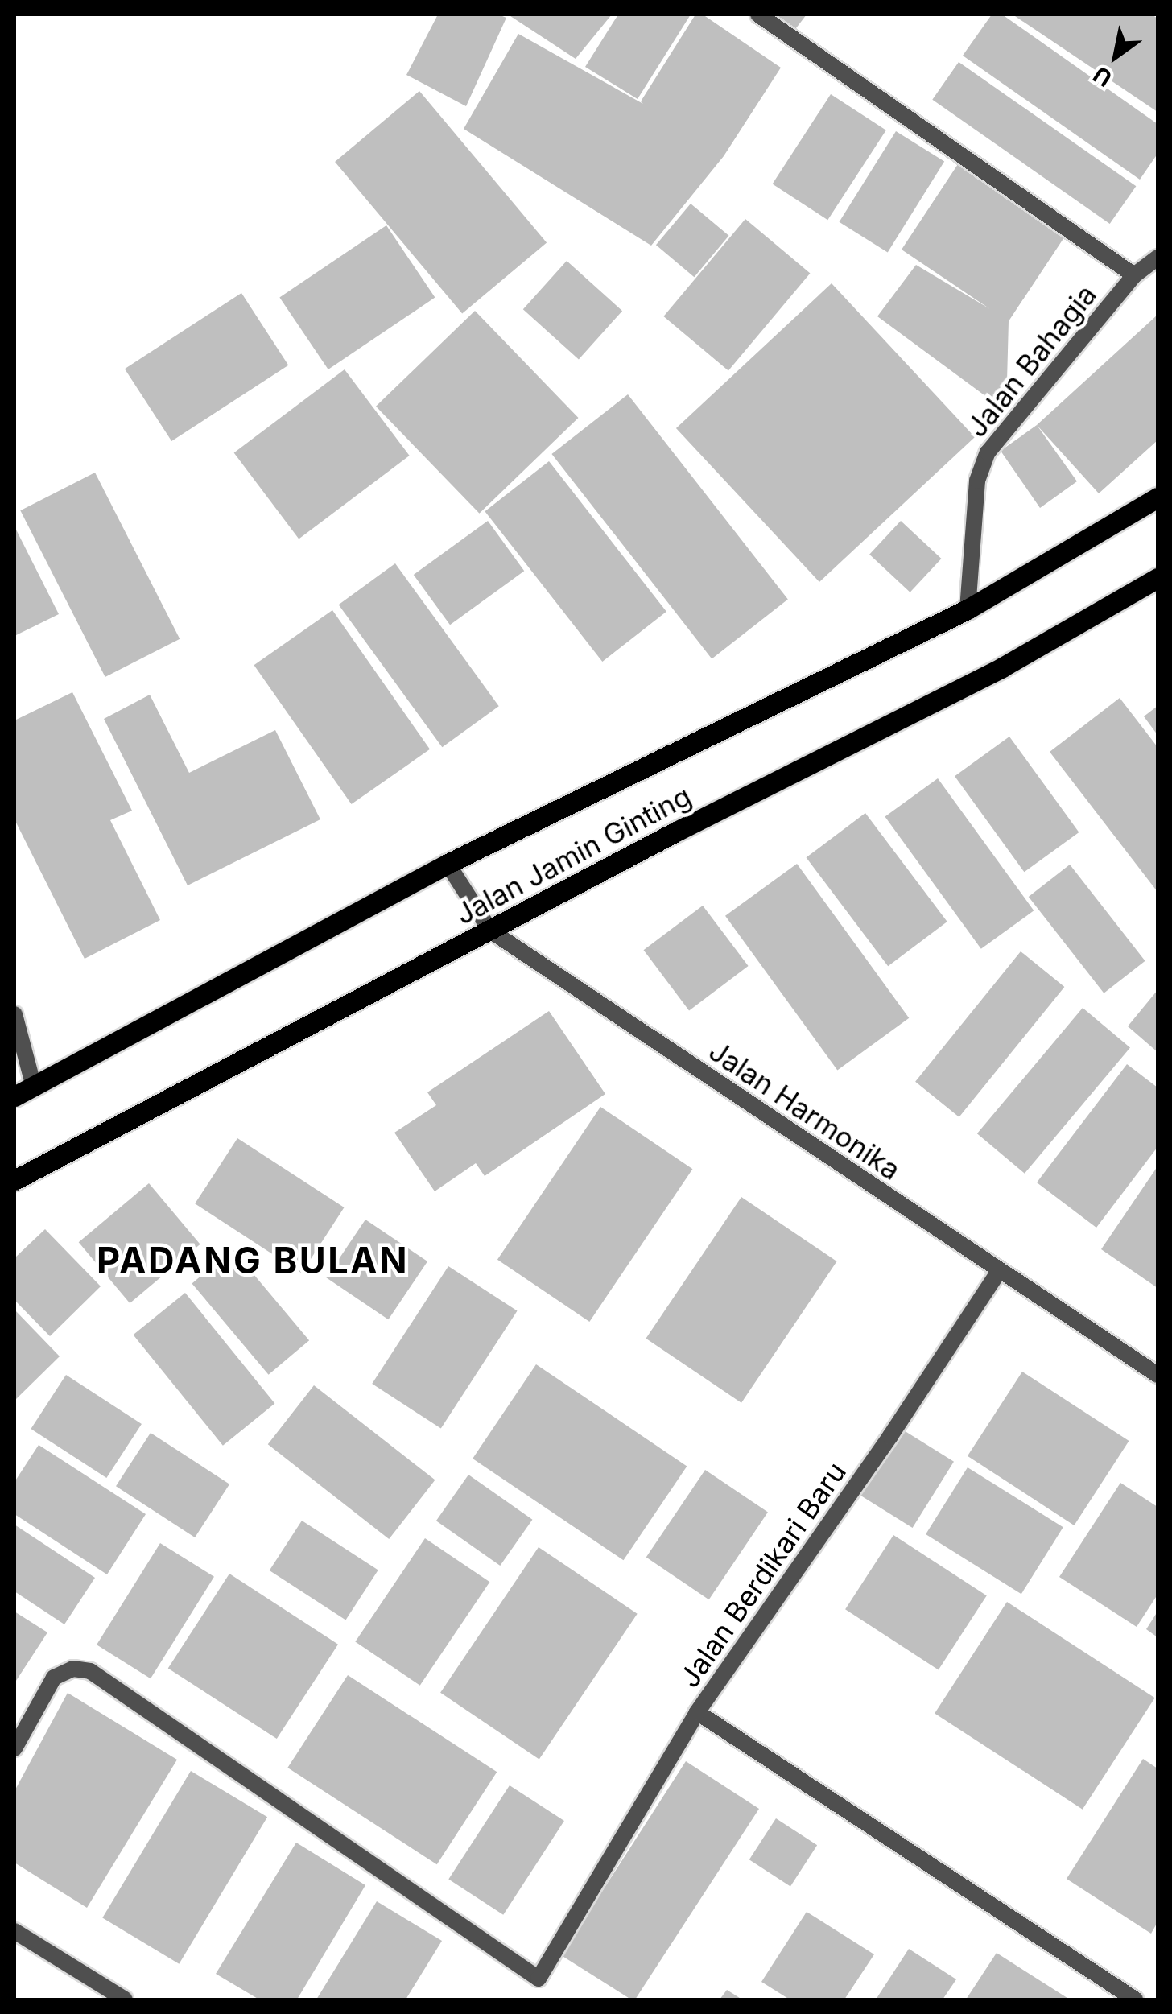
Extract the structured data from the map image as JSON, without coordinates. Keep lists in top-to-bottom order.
{
  "streets": {
    "main road": ["Jalan Jamin Ginting"],
    "street": ["Jalan Bahagia", "Jalan Harmonika", "Jalan Berdikari Baru"]
  },
  "crossings": [
    ["Jalan Bahagia", "Jalan Jamin Ginting"],
    ["Jalan Jamin Ginting", "Jalan Harmonika"],
    ["Jalan Harmonika", "Jalan Berdikari Baru"]
  ],
  "districts": ["PADANG BULAN"],
  "north": "bottom left"
}
